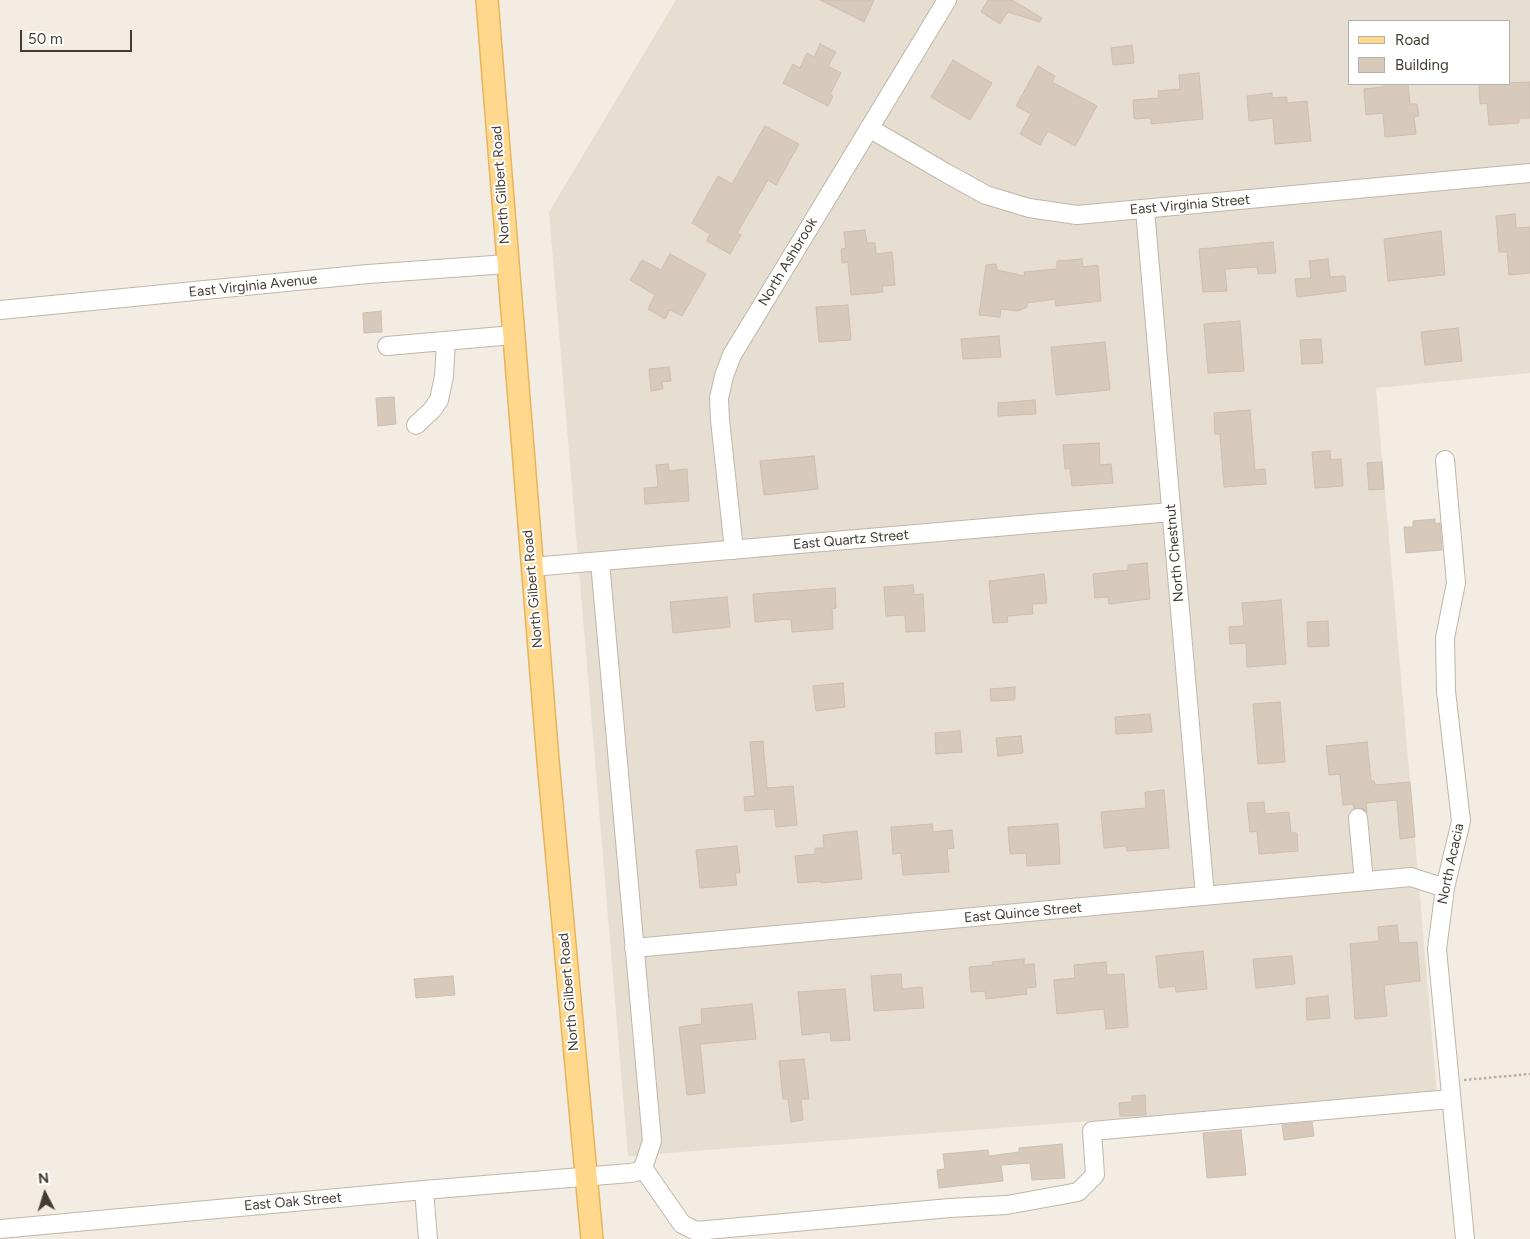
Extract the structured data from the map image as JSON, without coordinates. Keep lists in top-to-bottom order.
{
  "streets": {
    "main road": ["North Gilbert Road"],
    "street": [
      "East Virginia Street",
      "North Ashbrook",
      "East Virginia Avenue",
      "East Quartz Street",
      "North Chestnut",
      "North Acacia",
      "East Quince Street",
      "East Oak Street"
    ]
  },
  "crossings": [
    ["North Gilbert Road", "East Virginia Avenue"],
    ["North Gilbert Road", "East Quartz Street"],
    ["North Gilbert Road", "East Oak Street"],
    ["East Virginia Street", "North Ashbrook"],
    ["East Virginia Street", "North Chestnut"],
    ["North Ashbrook", "East Quartz Street"],
    ["East Quartz Street", "North Chestnut"],
    ["North Chestnut", "East Quince Street"],
    ["North Acacia", "East Quince Street"]
  ],
  "legend": ["Road", "Building"],
  "scale_bar": "50 m",
  "north": "top"
}
